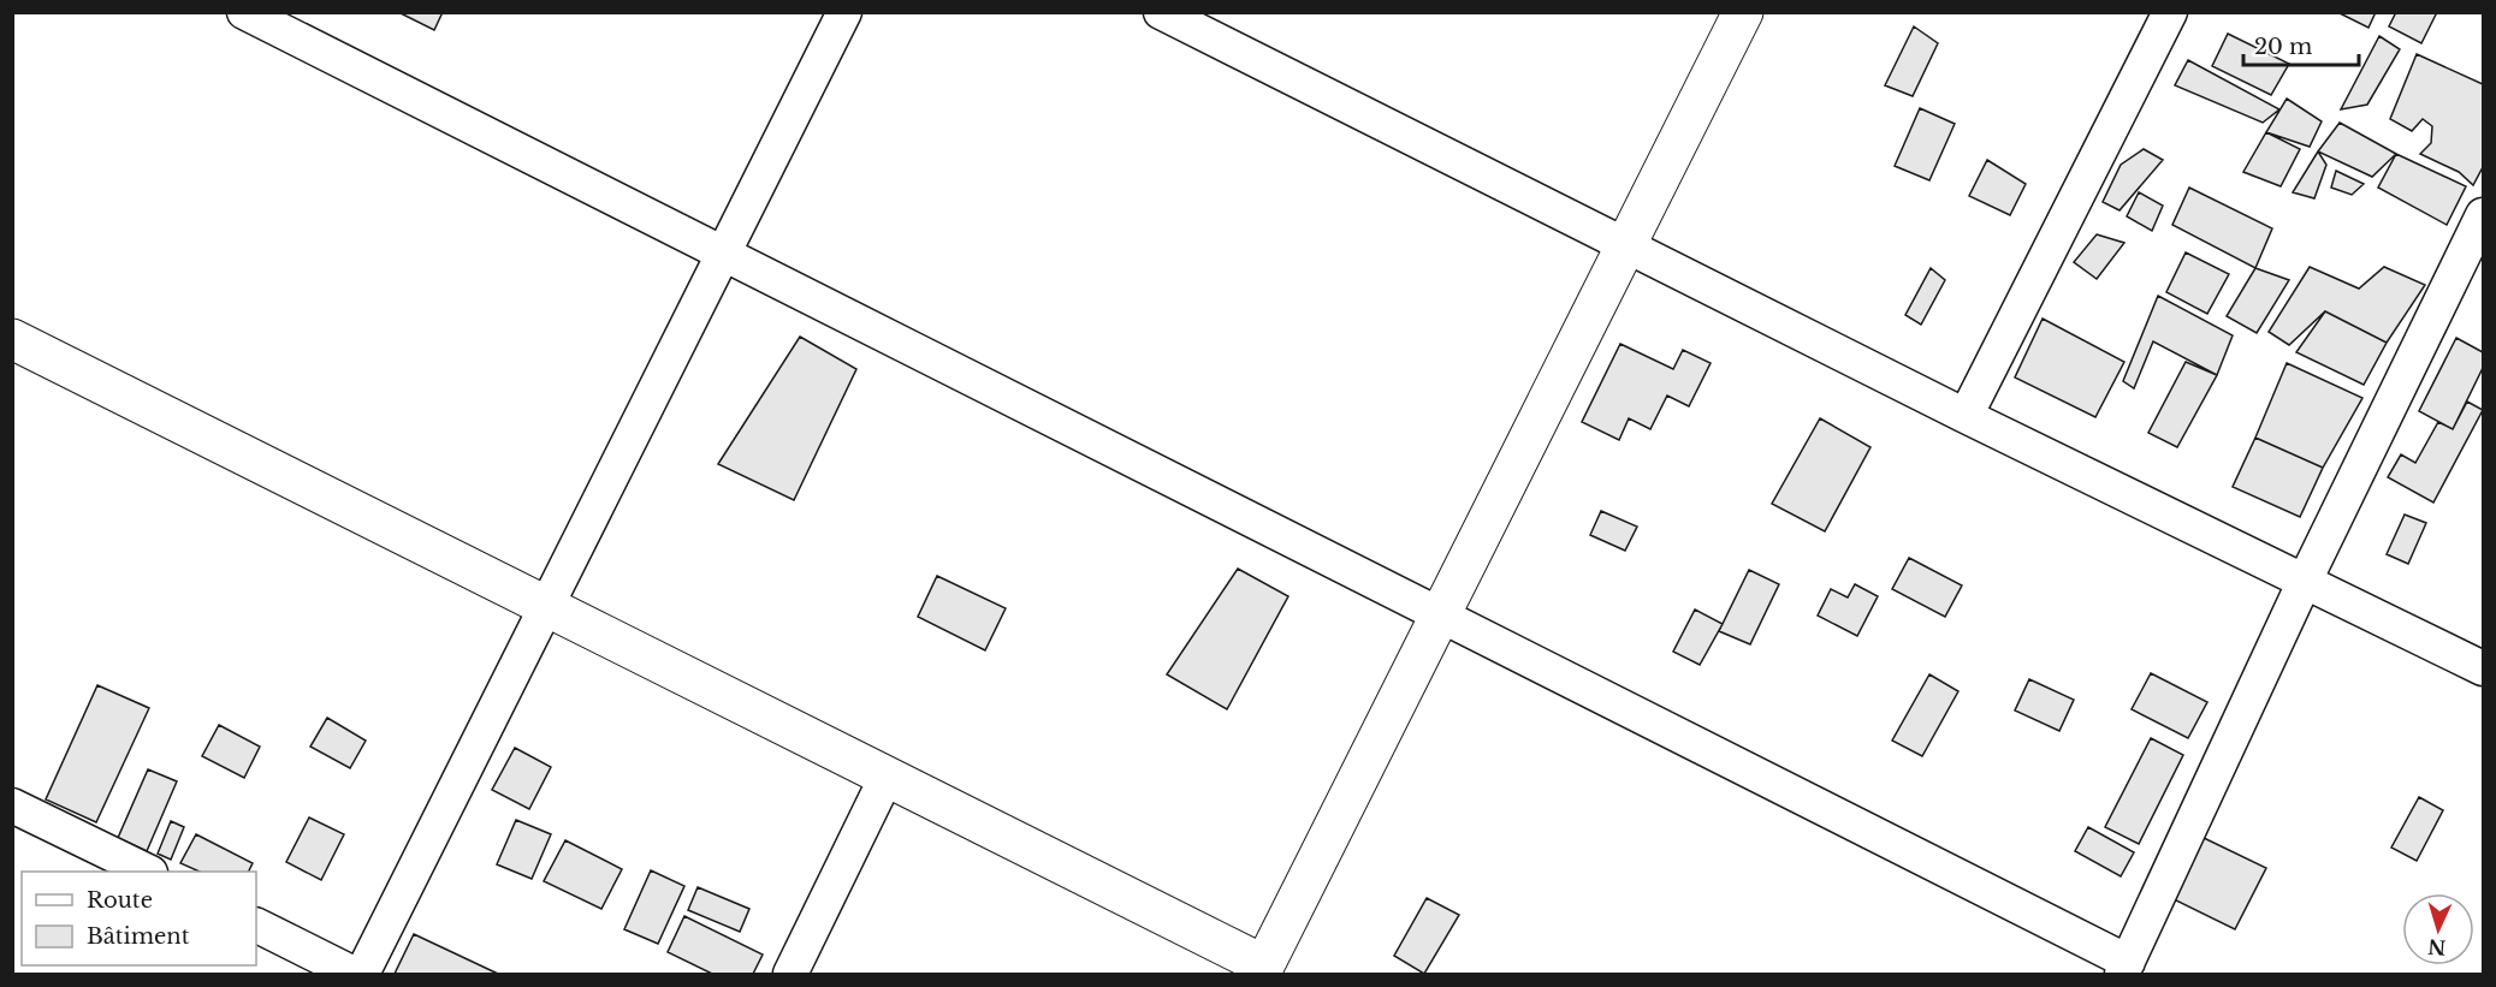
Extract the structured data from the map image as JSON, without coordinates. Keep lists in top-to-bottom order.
{
  "legend": ["Route", "Bâtiment"],
  "scale_bar": "20 m",
  "north": "bottom"
}
